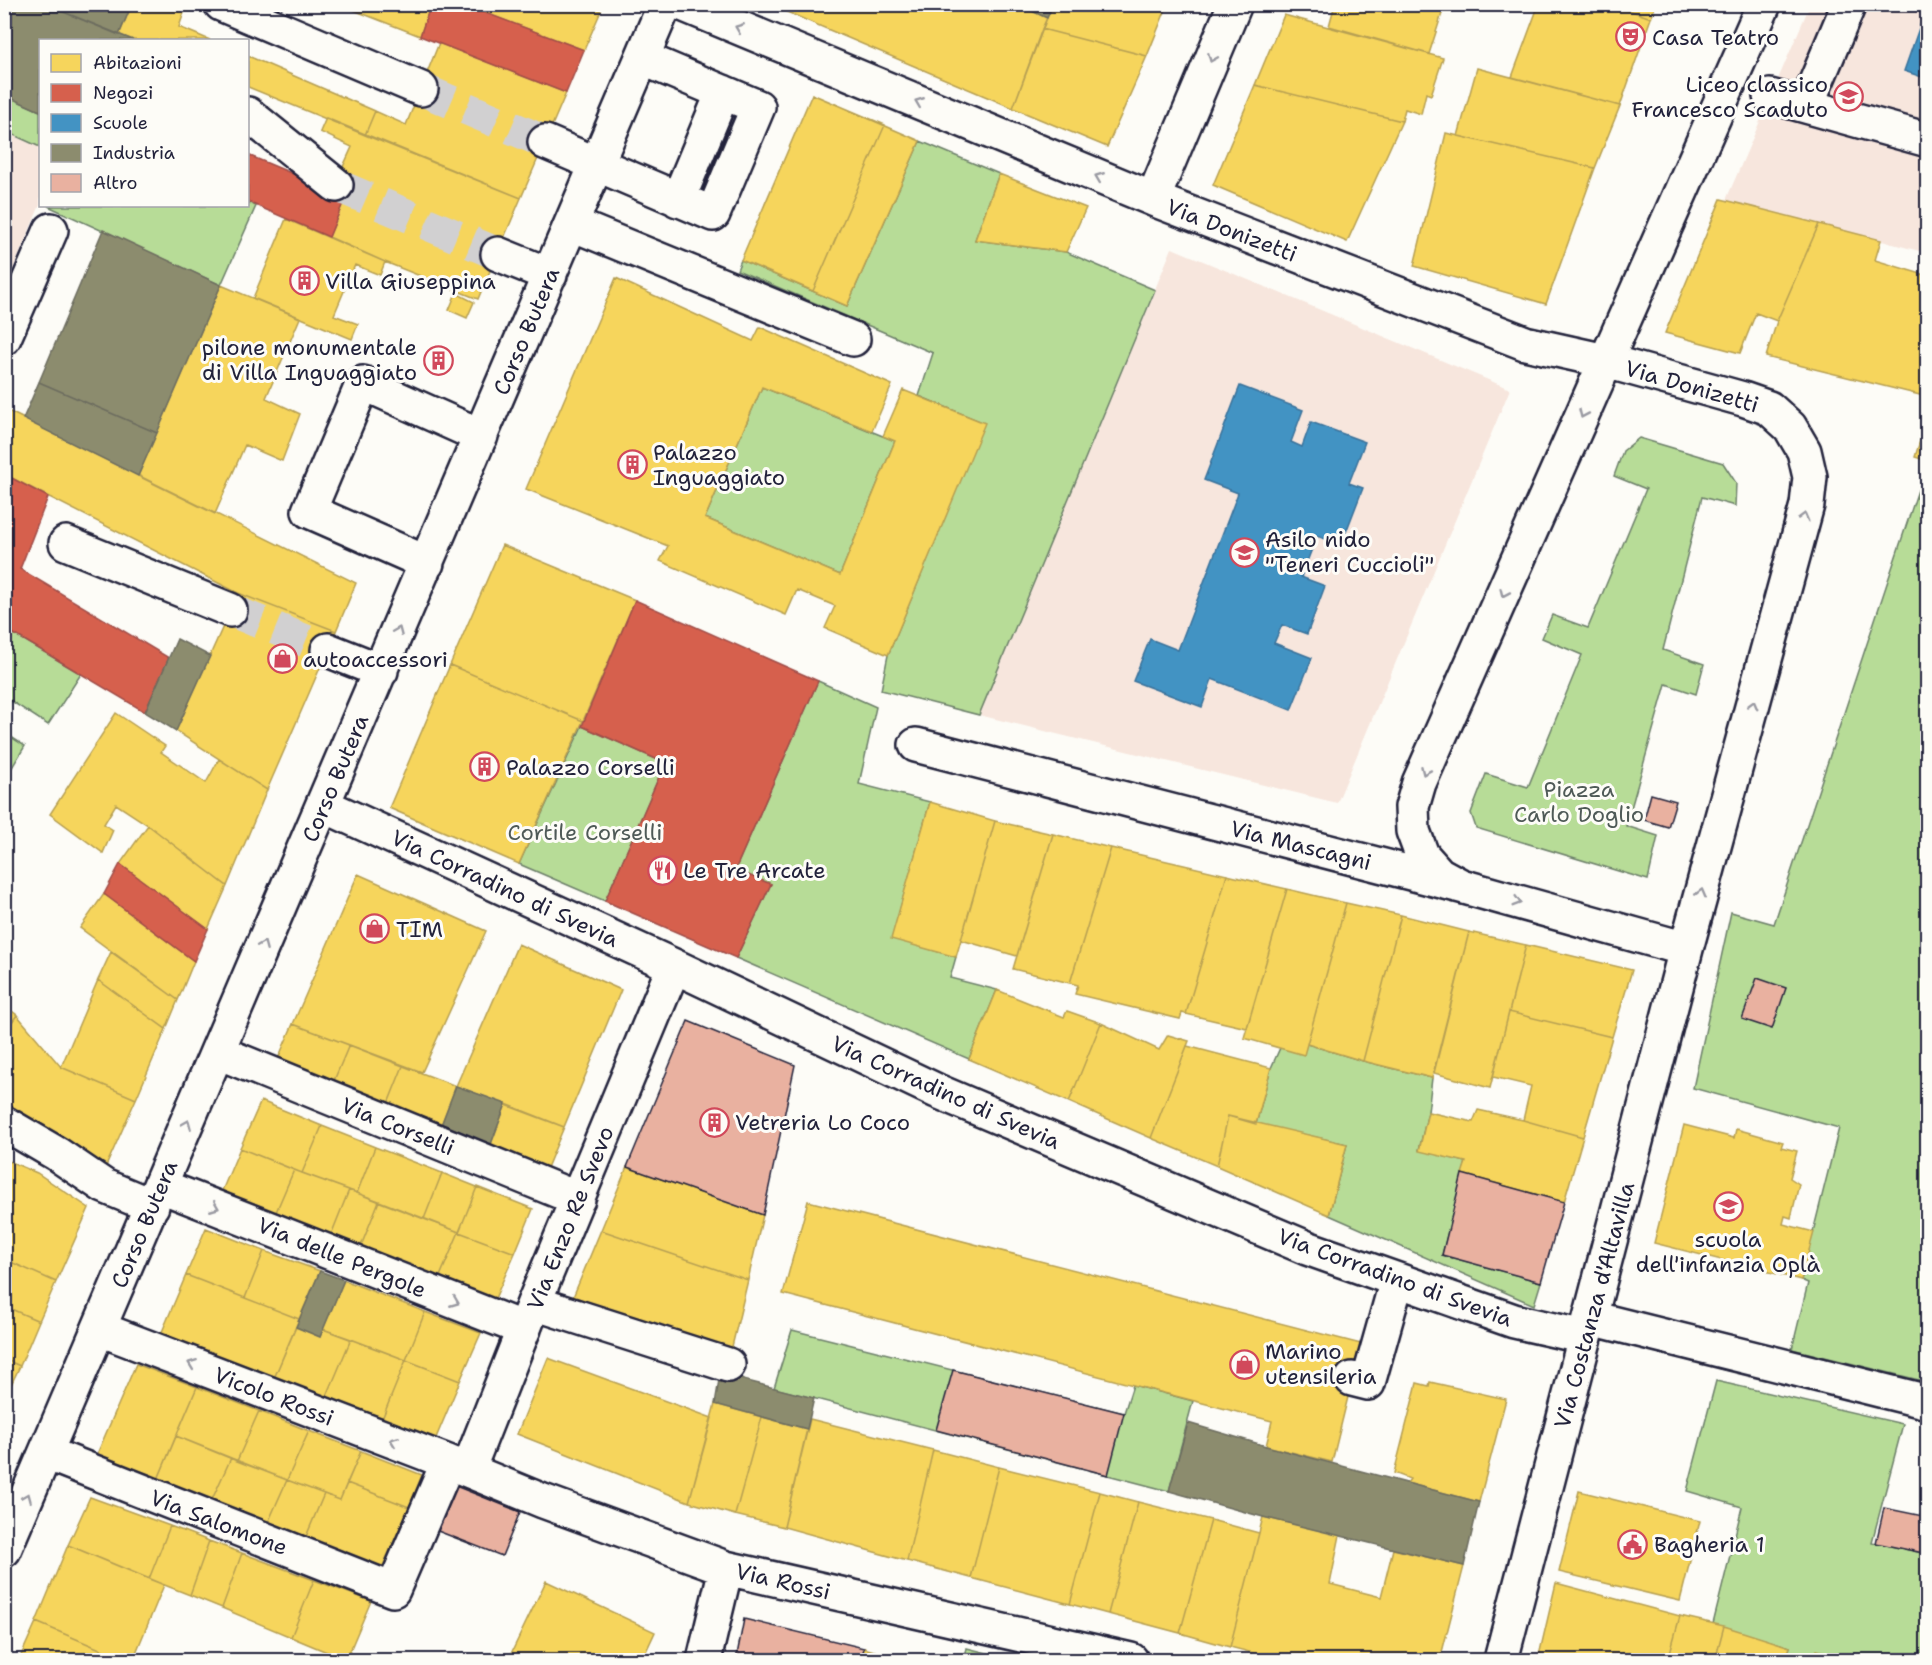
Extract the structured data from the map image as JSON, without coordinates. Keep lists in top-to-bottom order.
{
  "streets": {
    "street": [
      "Via Donizetti",
      "Corso Butera",
      "Via Mascagni",
      "Via Corradino di Svevia",
      "Via Corselli",
      "Via Enzo Re Svevo",
      "Via delle Pergole",
      "Via Costanza d'Altavilla",
      "Vicolo Rossi",
      "Via Salomone",
      "Via Rossi"
    ]
  },
  "crossings": [
    ["Via Donizetti", "Via Costanza d'Altavilla"],
    ["Corso Butera", "Via Corradino di Svevia"],
    ["Corso Butera", "Via Corselli"],
    ["Corso Butera", "Via delle Pergole"],
    ["Corso Butera", "Vicolo Rossi"],
    ["Corso Butera", "Via Salomone"],
    ["Via Mascagni", "Via Costanza d'Altavilla"],
    ["Via Corradino di Svevia", "Via Enzo Re Svevo"],
    ["Via Corradino di Svevia", "Via Costanza d'Altavilla"],
    ["Via Corselli", "Via Enzo Re Svevo"],
    ["Via Enzo Re Svevo", "Via delle Pergole"],
    ["Via Enzo Re Svevo", "Vicolo Rossi"],
    ["Via Enzo Re Svevo", "Via Salomone"],
    ["Via Enzo Re Svevo", "Via Rossi"],
    ["Vicolo Rossi", "Via Rossi"]
  ],
  "one_way": ["Corso Butera", "Via delle Pergole", "Vicolo Rossi"],
  "parks": ["Piazza Carlo Doglio", "Cortile Corselli"],
  "places": {
    "theatre": ["Casa Teatro"],
    "school or university": ["Liceo classico Francesco Scaduto", "Asilo nido \"Teneri Cuccioli\"", "scuola dell'infanzia Oplà"],
    "building": [
      "Villa Giuseppina",
      "pilone monumentale di Villa Inguaggiato",
      "Palazzo Inguaggiato",
      "Palazzo Corselli",
      "Vetreria Lo Coco"
    ],
    "shop": ["autoaccessori", "TIM", "Marino utensileria"],
    "restaurant": ["Le Tre Arcate"],
    "public building": ["Bagheria 1"]
  },
  "legend": [
    "Abitazioni",
    "Negozi",
    "Scuole",
    "Industria",
    "Altro"
  ]
}
